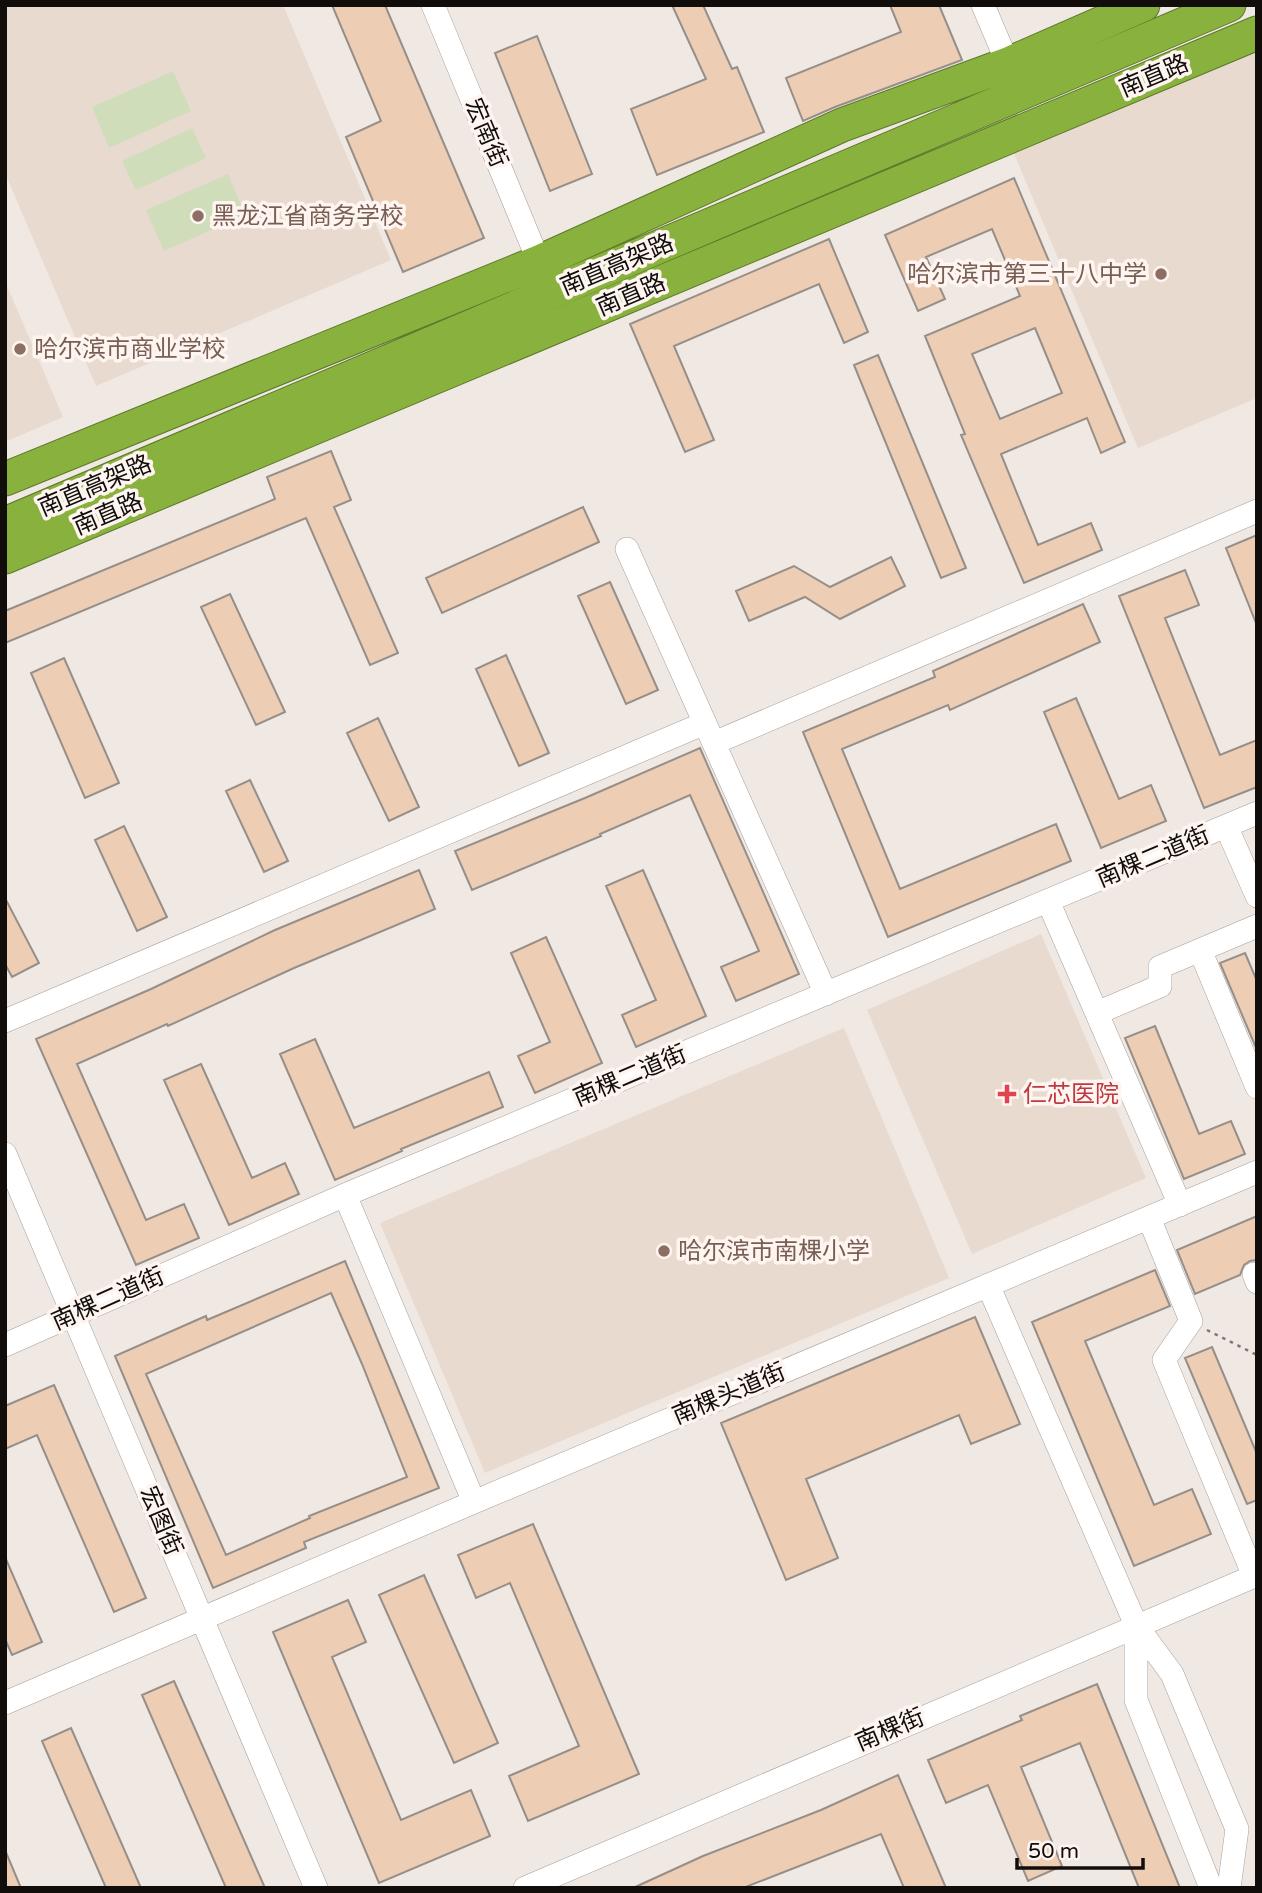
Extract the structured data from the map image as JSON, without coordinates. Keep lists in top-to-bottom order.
{
  "streets": {
    "highway": ["南直路", "南直高架路"],
    "street": [
      "宏南街",
      "南棵二道街",
      "南棵头道街",
      "宏图街",
      "南棵街"
    ]
  },
  "crossings": [
    ["南棵二道街", "宏图街"],
    ["南棵头道街", "宏图街"]
  ],
  "places": {
    "other": [
      "黑龙江省商务学校",
      "哈尔滨市第三十八中学",
      "哈尔滨市商业学校",
      "哈尔滨市南棵小学"
    ],
    "health": ["仁芯医院"]
  },
  "scale_bar": "50 m"
}
